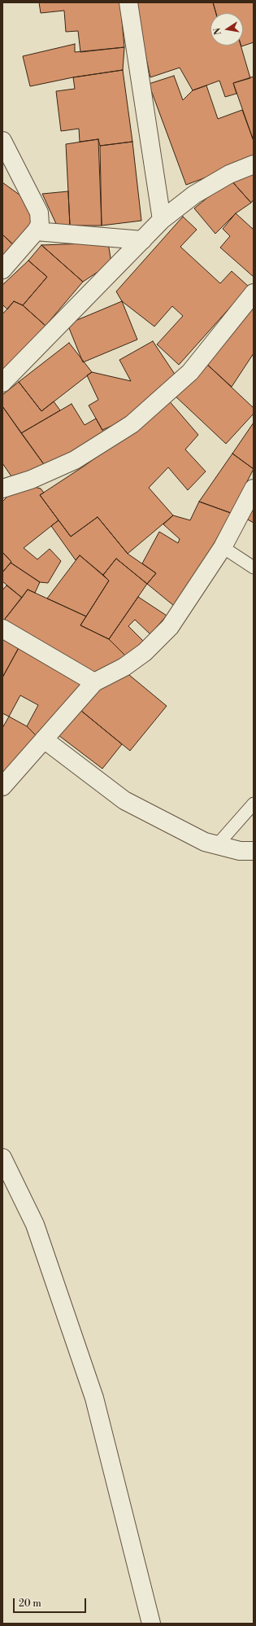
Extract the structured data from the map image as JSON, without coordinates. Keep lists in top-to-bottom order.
{
  "scale_bar": "20 m",
  "north": "left"
}
